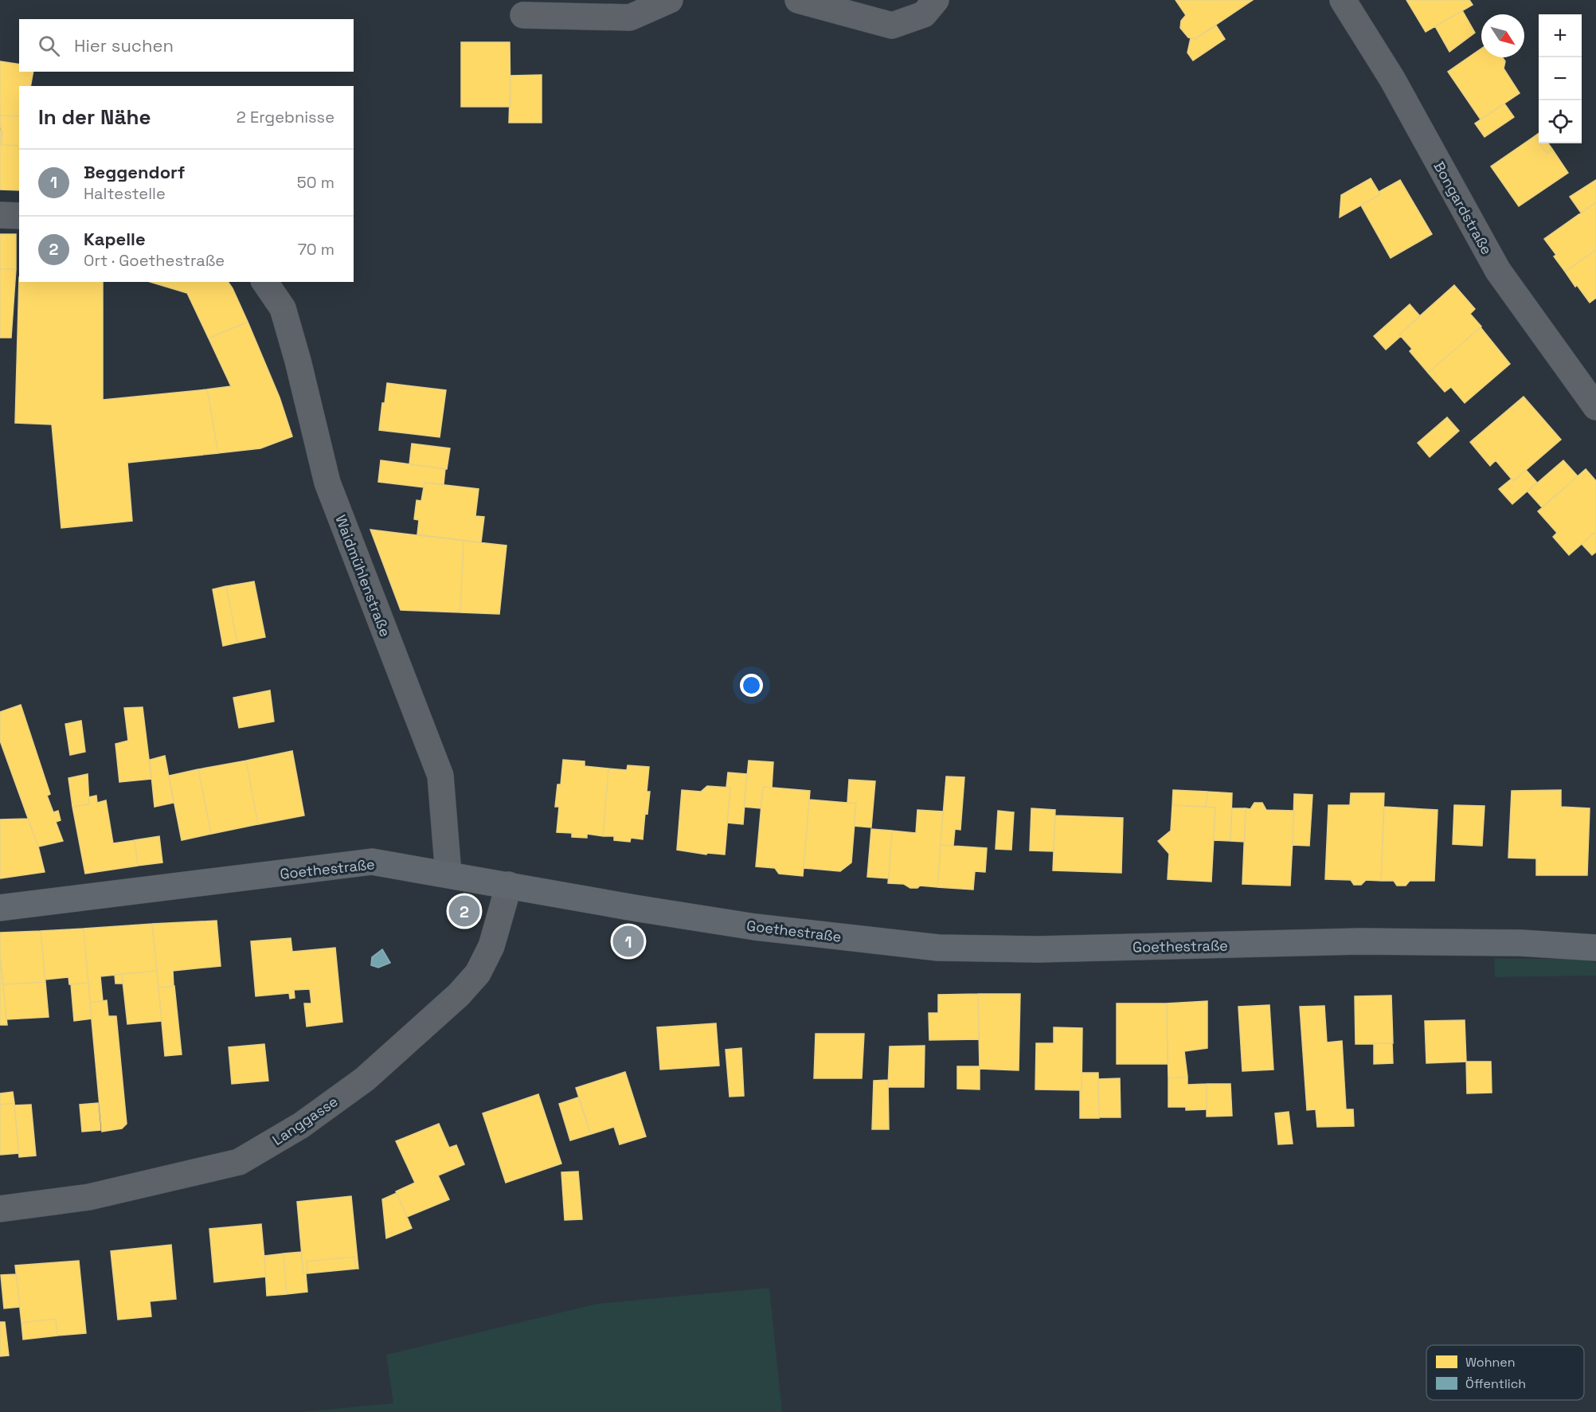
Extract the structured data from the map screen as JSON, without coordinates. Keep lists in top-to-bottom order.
{
  "streets": {
    "street": [
      "Bongardstraße",
      "Waidmühlenstraße",
      "Goethestraße",
      "Langgasse"
    ]
  },
  "crossings": [
    ["Waidmühlenstraße", "Goethestraße"],
    ["Goethestraße", "Langgasse"]
  ],
  "legend": ["Wohnen", "Öffentlich"],
  "north": "bottom right",
  "page": {
    "map_buttons": ["+", "−"],
    "search": "Hier suchen",
    "heading": ["In der Nähe", "2 Ergebnisse"],
    "list": [
      {
        "mark": "1",
        "name": "Beggendorf",
        "note": "Haltestelle",
        "value": "50 m"
      },
      {
        "mark": "2",
        "name": "Kapelle",
        "note": "Ort · Goethestraße",
        "value": "70 m"
      }
    ],
    "pins": ["2", "1"]
  }
}
